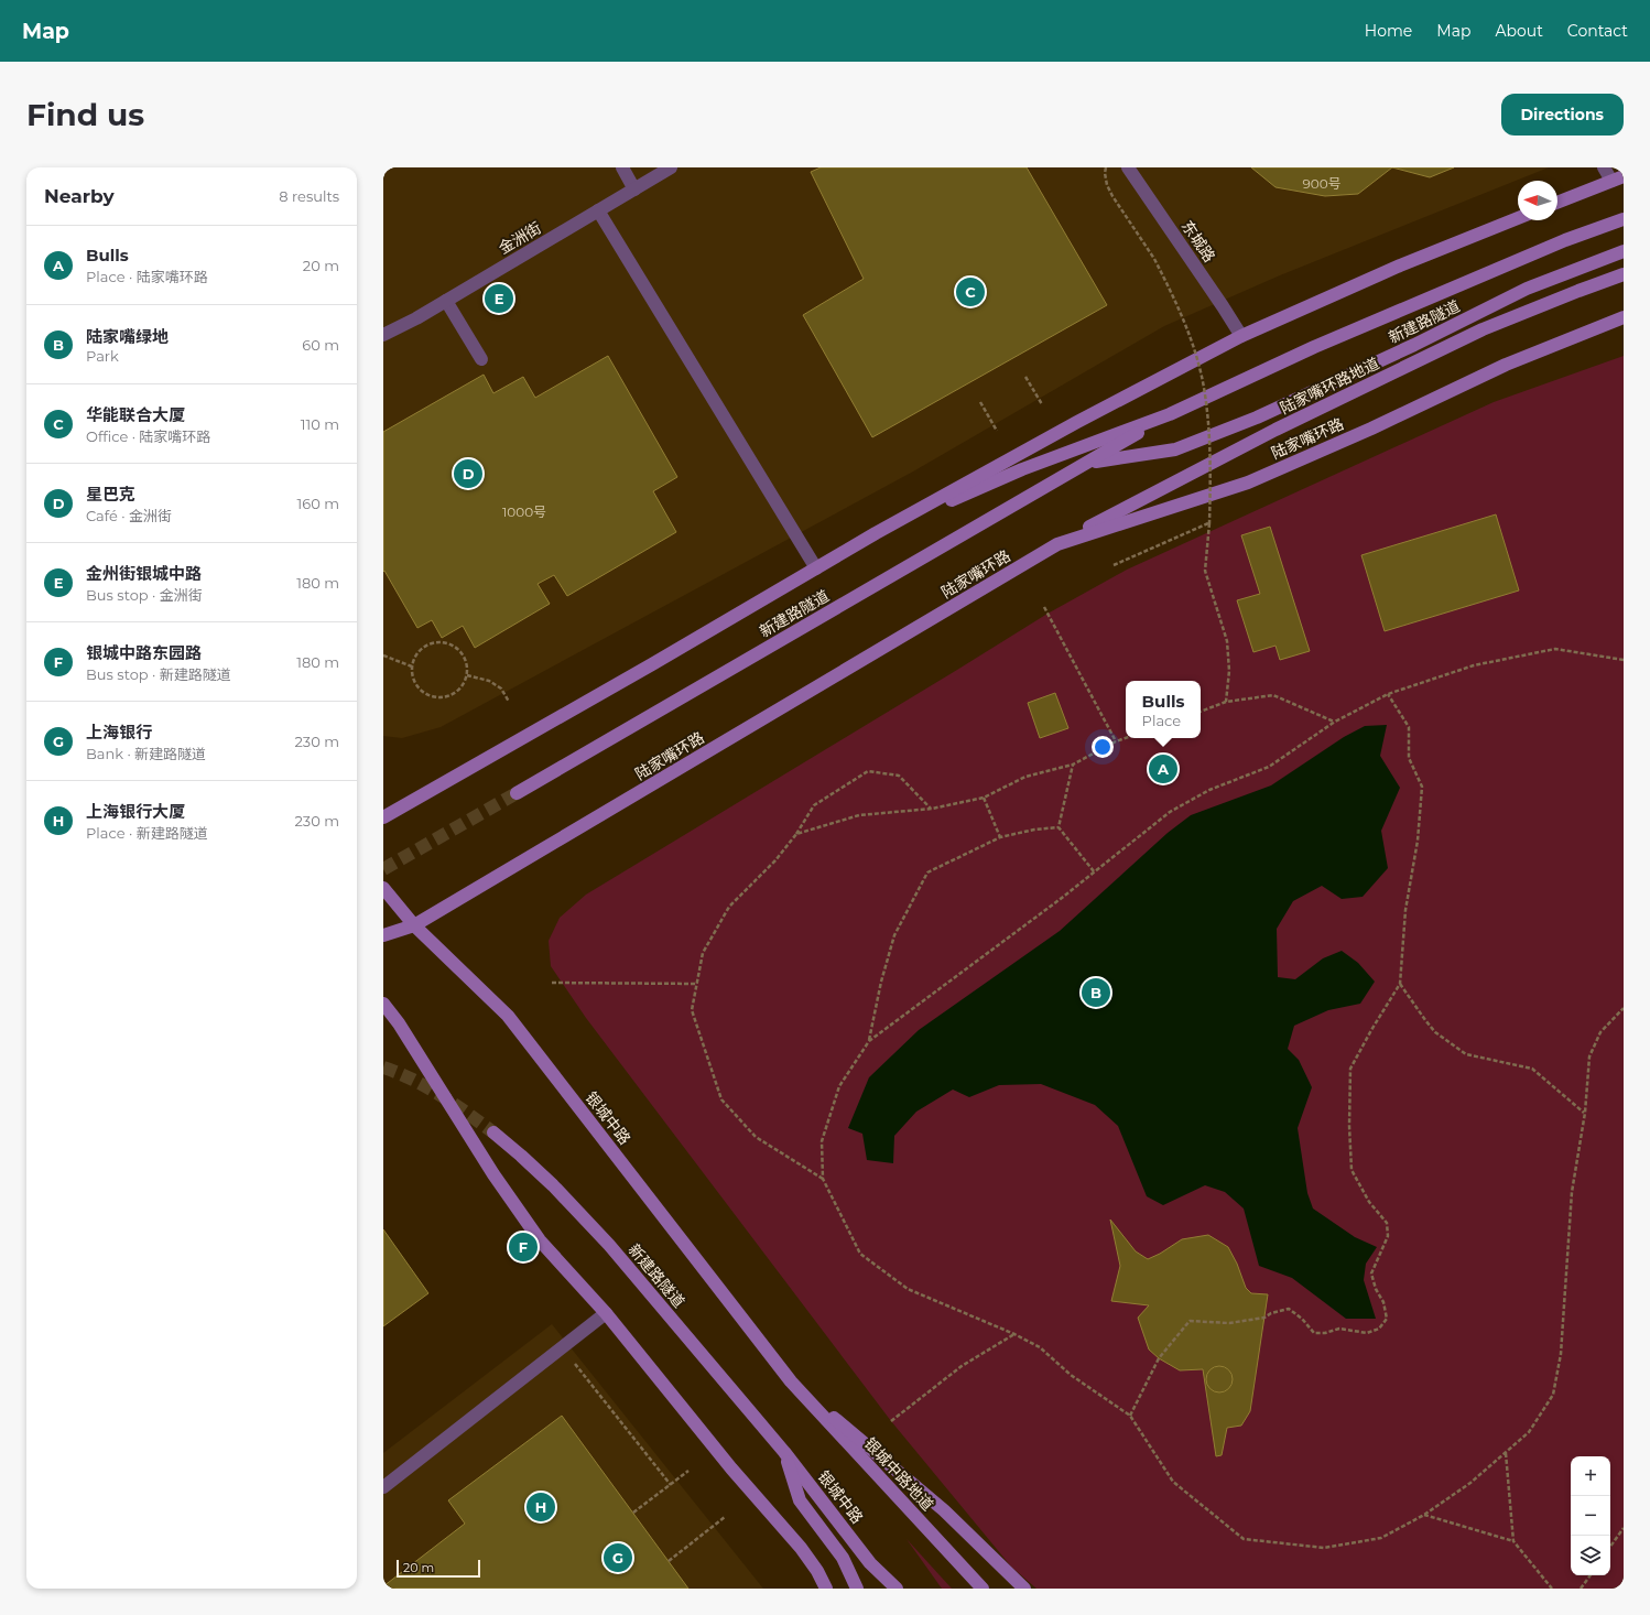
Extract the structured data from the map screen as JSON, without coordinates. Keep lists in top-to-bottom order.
{
  "streets": {
    "main road": [
      "新建路隧道",
      "陆家嘴环路地道",
      "陆家嘴环路",
      "银城中路",
      "银城中路地道"
    ],
    "street": ["金洲街", "东城路"]
  },
  "crossings": [
    ["新建路隧道", "银城中路"],
    ["陆家嘴环路地道", "陆家嘴环路"],
    ["陆家嘴环路", "银城中路"],
    ["银城中路", "银城中路地道"]
  ],
  "house_numbers": ["900号", "1000号"],
  "scale_bar": "20 m",
  "north": "left",
  "page": {
    "header": "Map",
    "nav": [
      "Home",
      "Map",
      "About",
      "Contact"
    ],
    "buttons": "Directions",
    "title": "Find us",
    "heading": ["Nearby", "8 results"],
    "list": [
      {
        "mark": "A",
        "name": "Bulls",
        "note": "Place · 陆家嘴环路",
        "value": "20 m"
      },
      {
        "mark": "B",
        "name": "陆家嘴绿地",
        "note": "Park",
        "value": "60 m"
      },
      {
        "mark": "C",
        "name": "华能联合大厦",
        "note": "Office · 陆家嘴环路",
        "value": "110 m"
      },
      {
        "mark": "D",
        "name": "星巴克",
        "note": "Café · 金洲街",
        "value": "160 m"
      },
      {
        "mark": "E",
        "name": "金州街银城中路",
        "note": "Bus stop · 金洲街",
        "value": "180 m"
      },
      {
        "mark": "F",
        "name": "银城中路东园路",
        "note": "Bus stop · 新建路隧道",
        "value": "180 m"
      },
      {
        "mark": "G",
        "name": "上海银行",
        "note": "Bank · 新建路隧道",
        "value": "230 m"
      },
      {
        "mark": "H",
        "name": "上海银行大厦",
        "note": "Place · 新建路隧道",
        "value": "230 m"
      }
    ],
    "pins": [
      "C",
      "E",
      "D",
      "A",
      "B",
      "F",
      "H",
      "G"
    ],
    "popup": ["Bulls", "Place"],
    "map_buttons": ["+", "−"],
    "scale": "20 m"
  }
}
